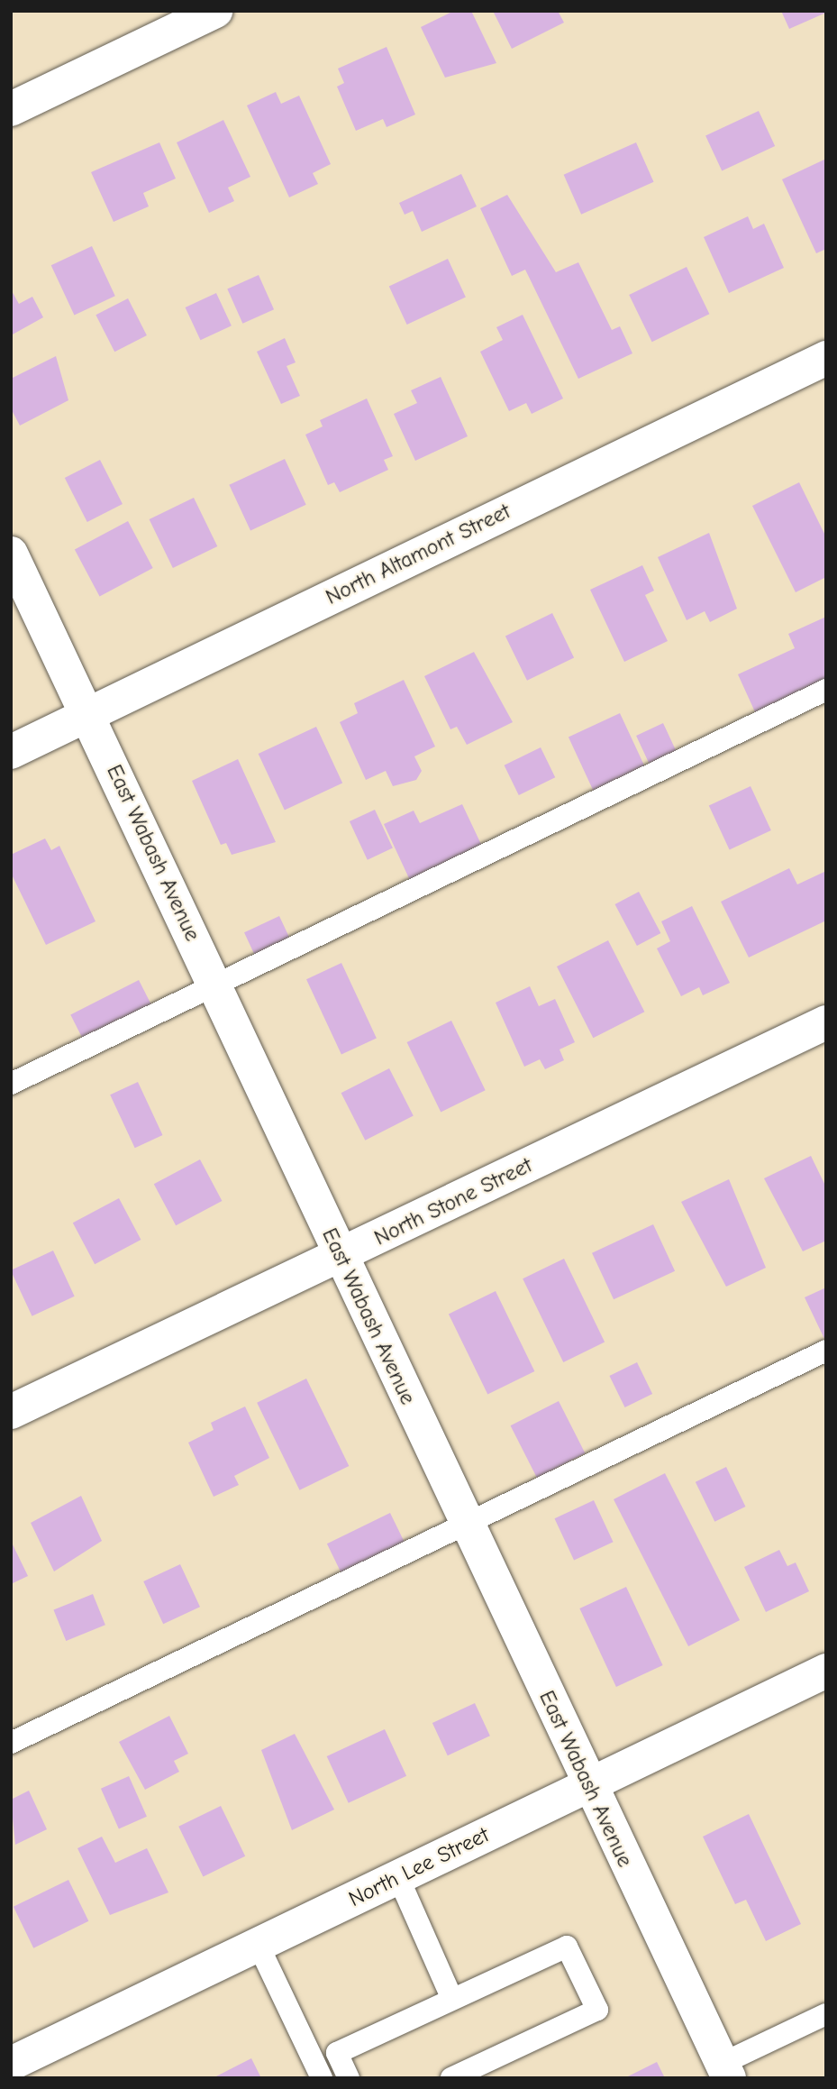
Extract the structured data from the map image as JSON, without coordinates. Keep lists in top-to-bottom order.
{
  "streets": {
    "street": [
      "North Altamont Street",
      "East Wabash Avenue",
      "North Stone Street",
      "North Lee Street"
    ]
  },
  "crossings": [
    ["North Altamont Street", "East Wabash Avenue"],
    ["East Wabash Avenue", "North Stone Street"],
    ["East Wabash Avenue", "North Lee Street"]
  ]
}
